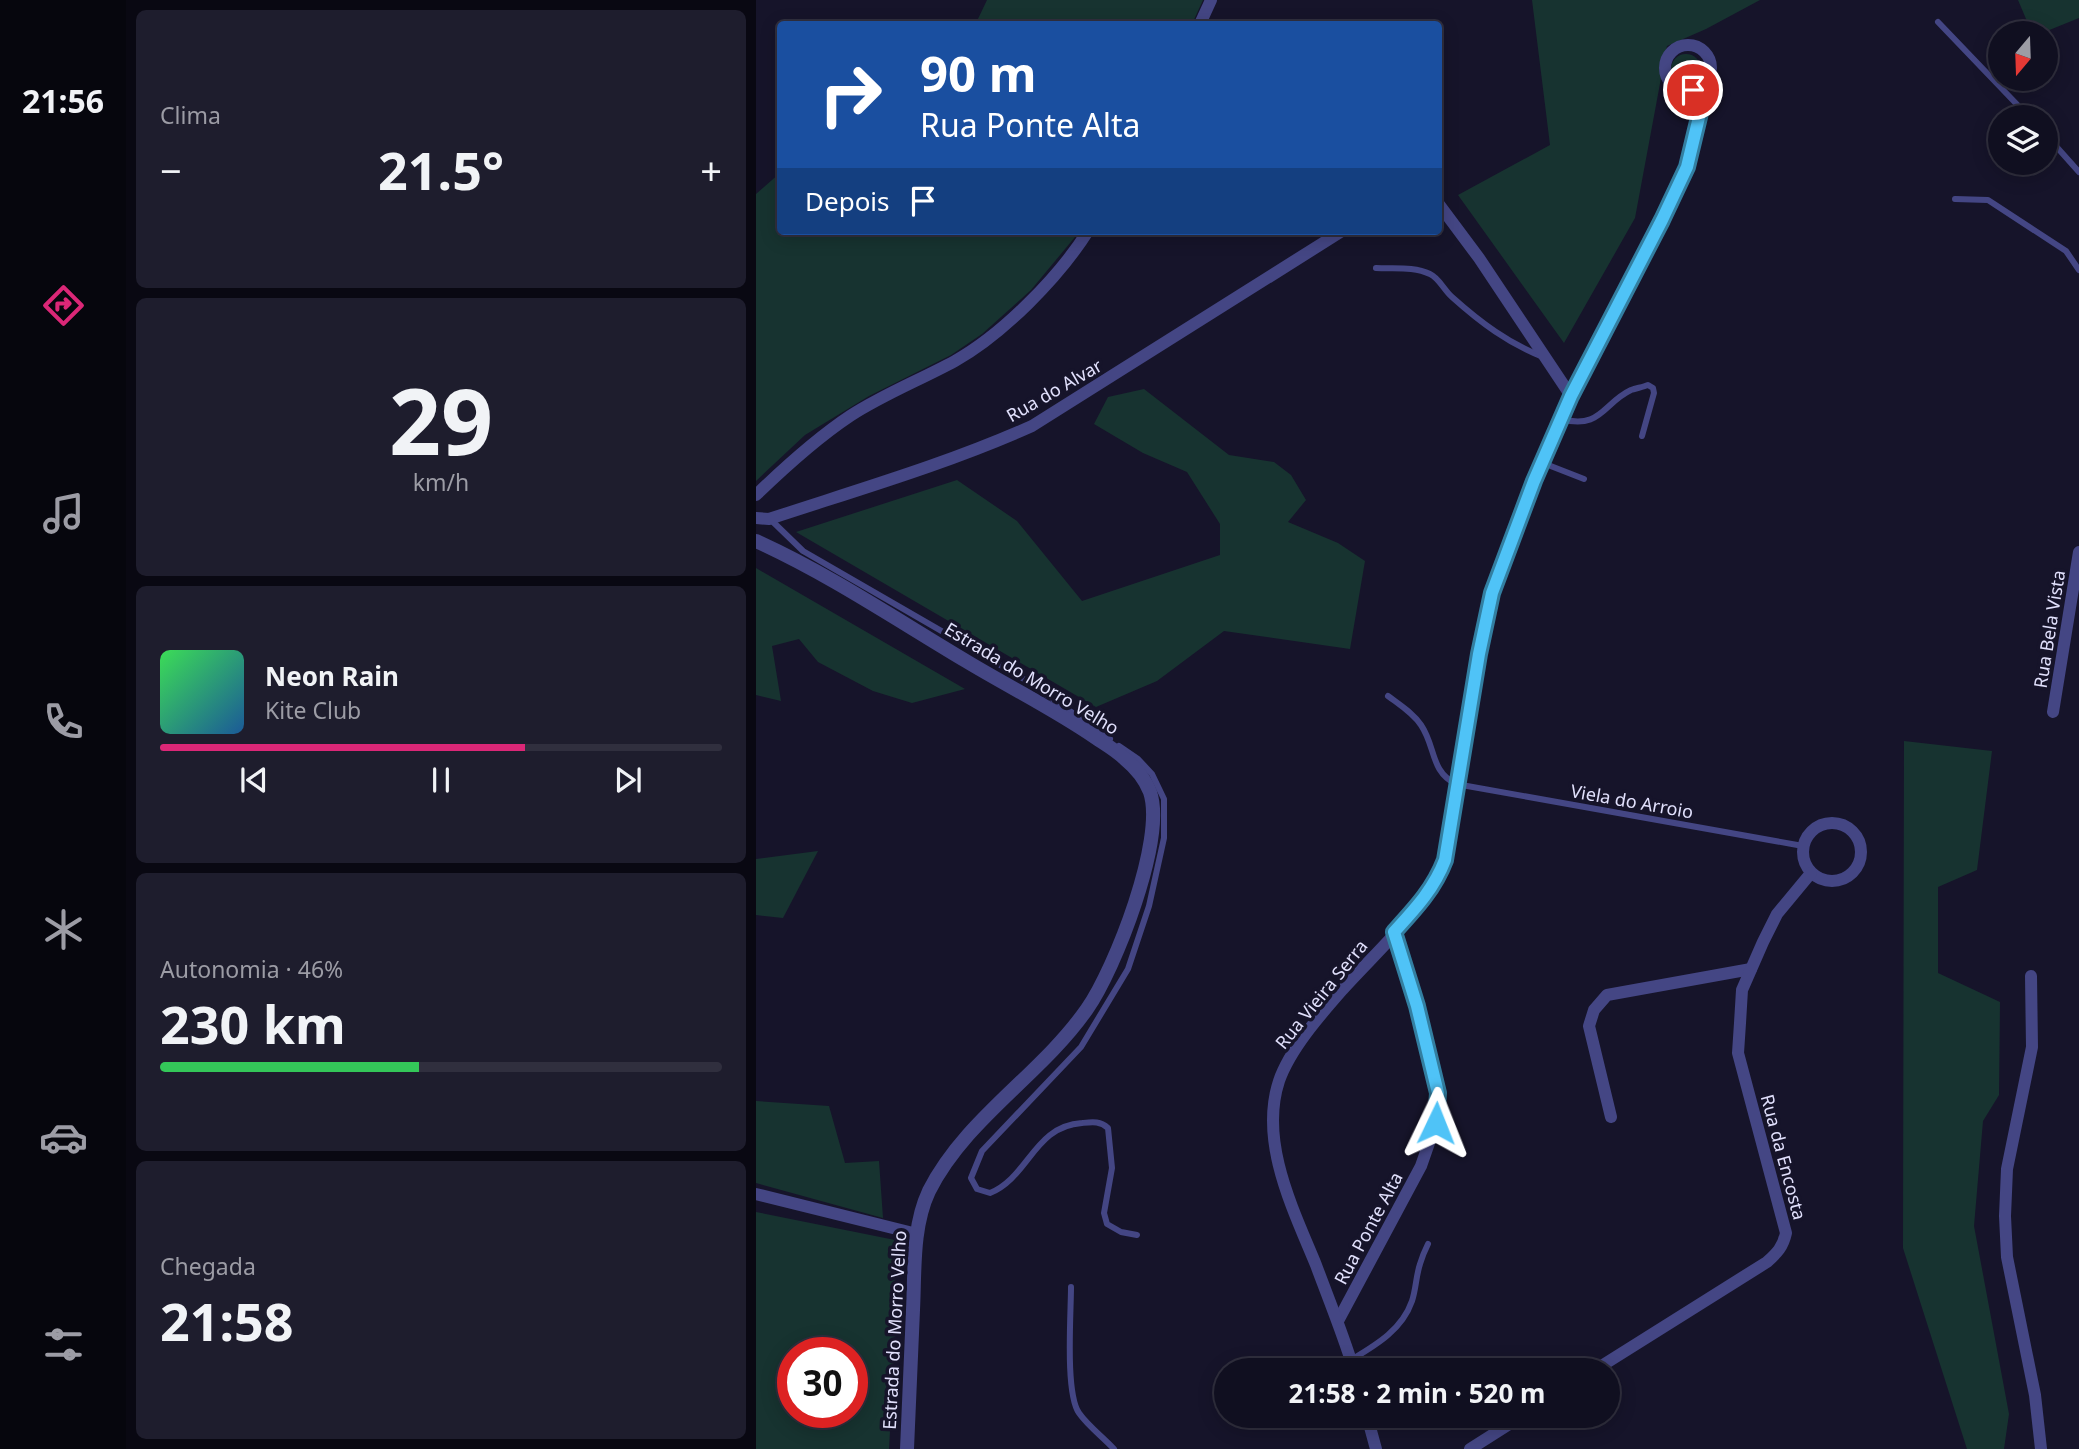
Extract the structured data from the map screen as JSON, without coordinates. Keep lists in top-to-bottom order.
{
  "streets": {
    "street": [
      "Rua do Alvar",
      "Rua Bela Vista",
      "Estrada do Morro Velho",
      "Rua Vieira Serra",
      "Rua da Encosta",
      "Rua Ponte Alta"
    ],
    "lane": ["Viela do Arroio"]
  },
  "crossings": [
    ["Viela do Arroio", "Rua da Encosta"],
    ["Rua Vieira Serra", "Rua Ponte Alta"]
  ],
  "north": "bottom",
  "page": {
    "tabs": "21:56",
    "tile": [
      "Clima",
      ["29", "km/h"],
      ["Autonomia · 46%", "230 km"],
      ["Chegada", "21:58"]
    ],
    "turn": ["90 m", "Rua Ponte Alta"],
    "heat": ["−", "21.5°", "+"],
    "then": "Depois",
    "song": ["Neon Rain", "Kite Club"],
    "limit": "30",
    "trip": "21:58 · 2 min · 520 m"
  }
}
